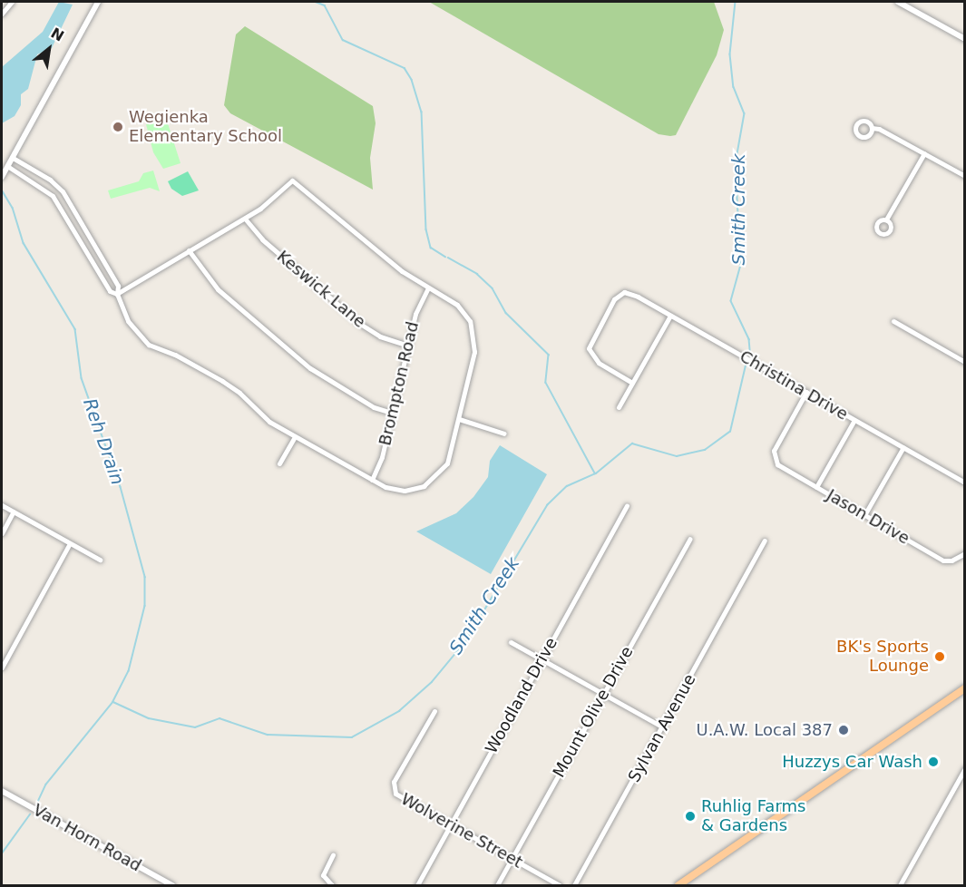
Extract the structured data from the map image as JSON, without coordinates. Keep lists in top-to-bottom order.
{
  "streets": {
    "street": [
      "Keswick Lane",
      "Brompton Road",
      "Christina Drive",
      "Jason Drive",
      "Woodland Drive",
      "Mount Olive Drive",
      "Sylvan Avenue",
      "Wolverine Street",
      "Van Horn Road"
    ]
  },
  "crossings": [
    ["Keswick Lane", "Brompton Road"],
    ["Christina Drive", "Jason Drive"],
    ["Woodland Drive", "Wolverine Street"],
    ["Mount Olive Drive", "Wolverine Street"]
  ],
  "water": ["Smith Creek", "Reh Drain"],
  "places": [
    "Wegienka Elementary School",
    "BK's Sports Lounge",
    "U.A.W. Local 387",
    "Huzzys Car Wash",
    "Ruhlig Farms & Gardens"
  ],
  "north": "top right"
}
